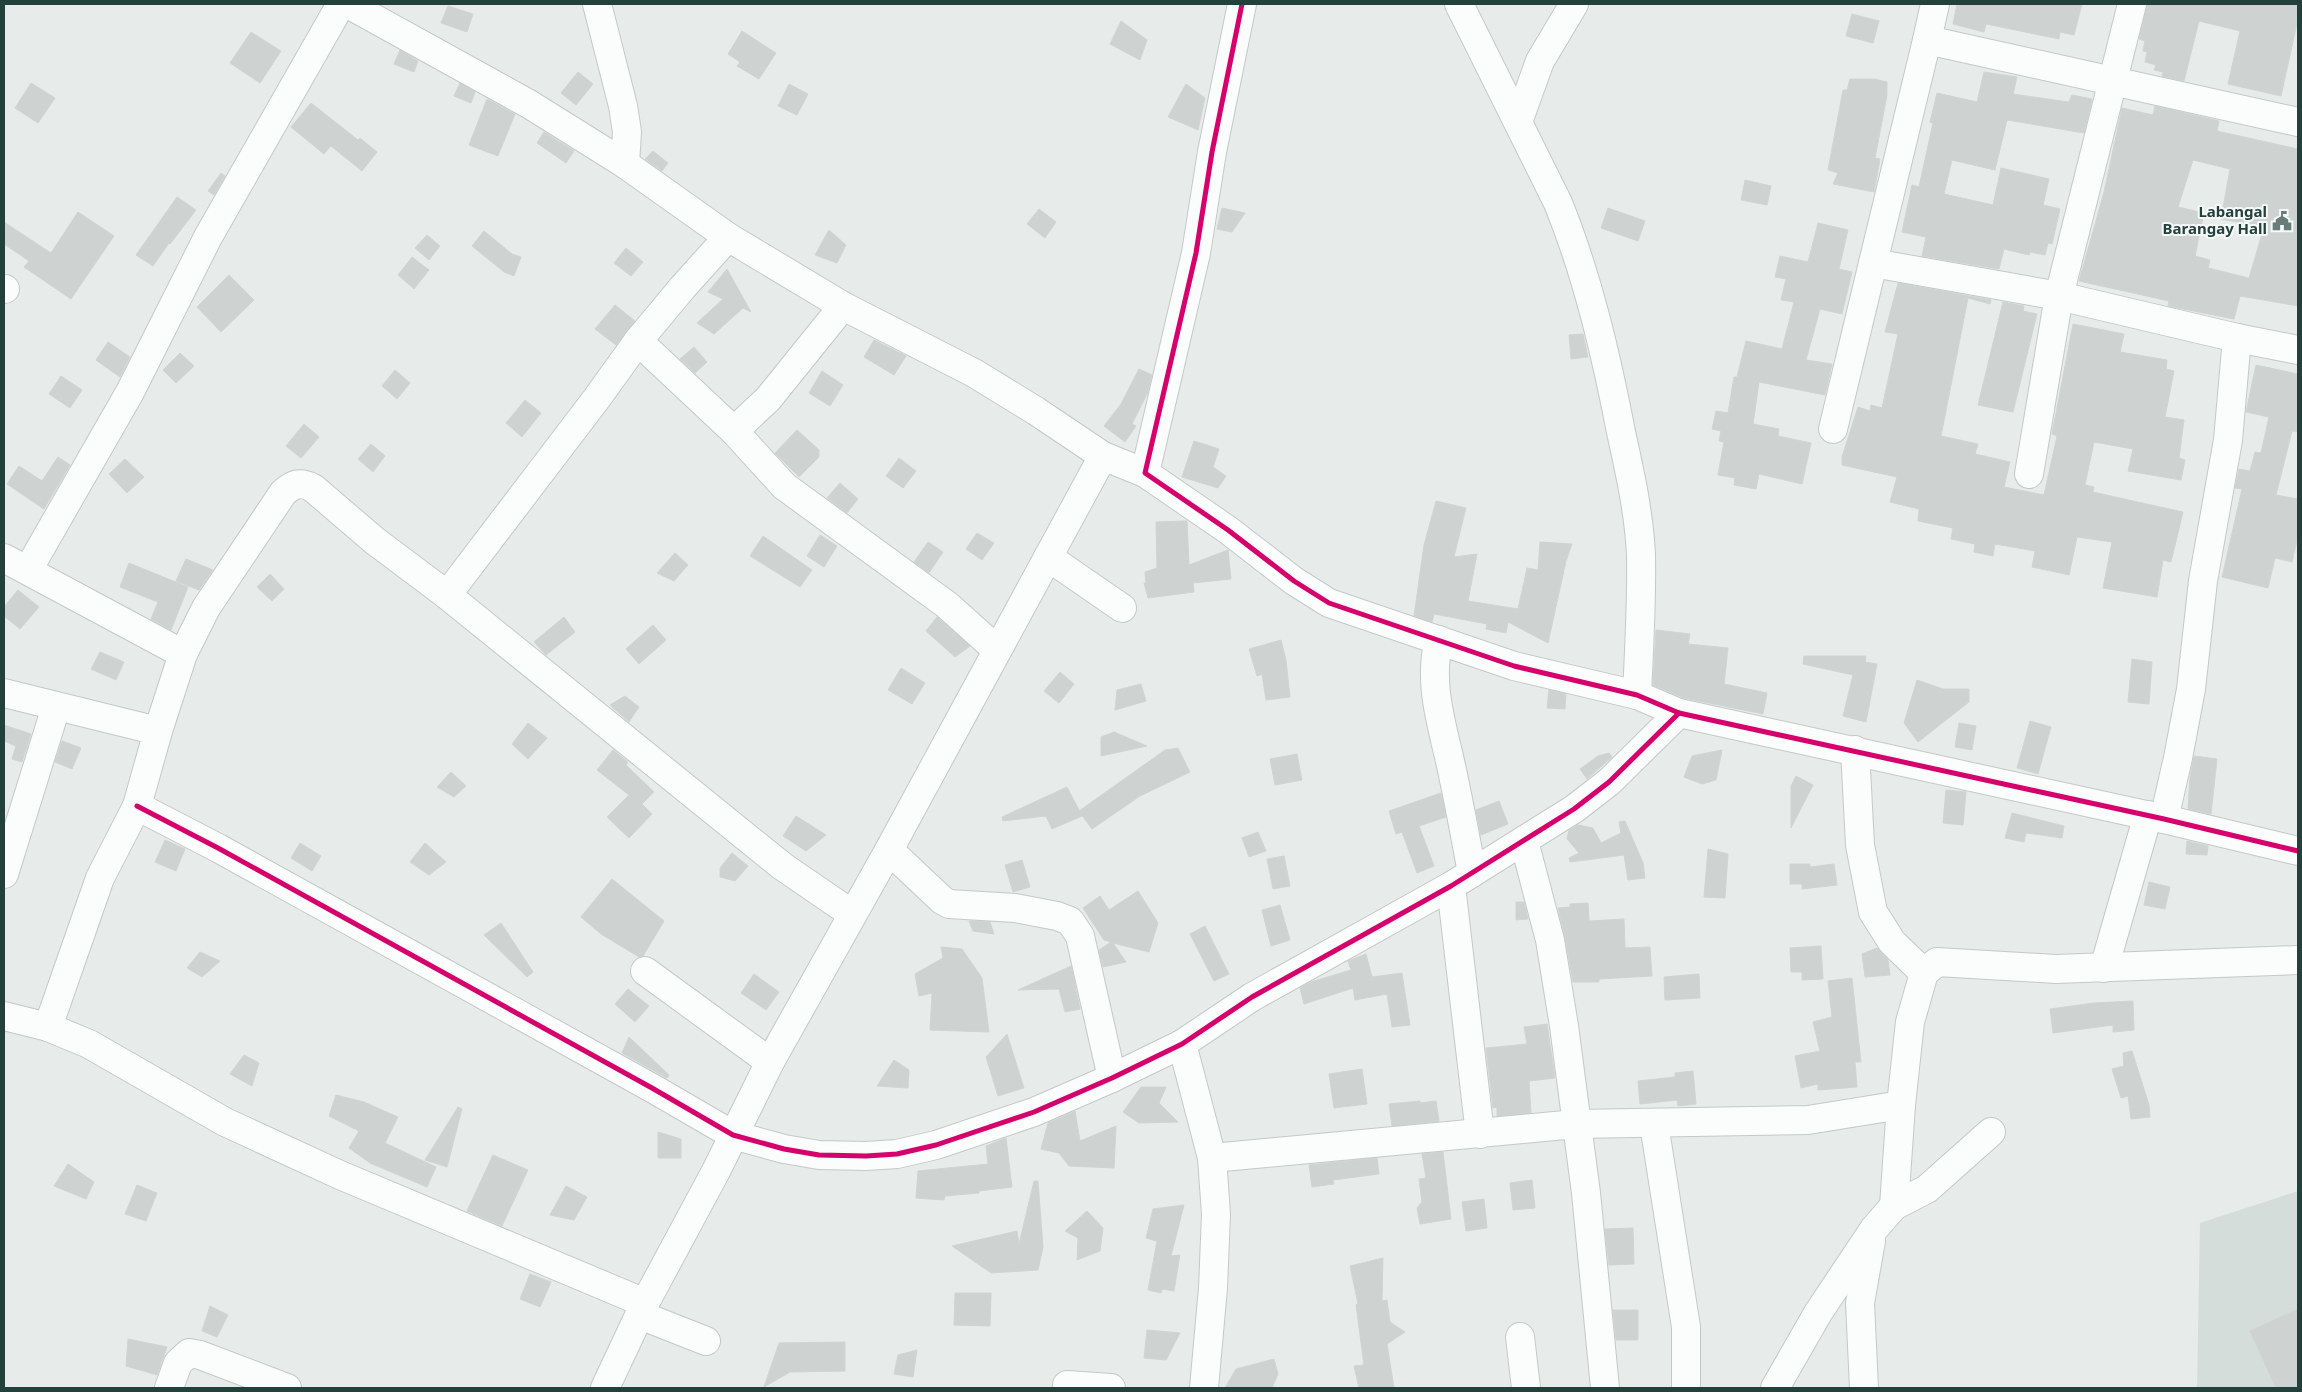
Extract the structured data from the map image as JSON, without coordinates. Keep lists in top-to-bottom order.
{
  "places": {
    "public building": ["Labangal Barangay Hall"]
  }
}
